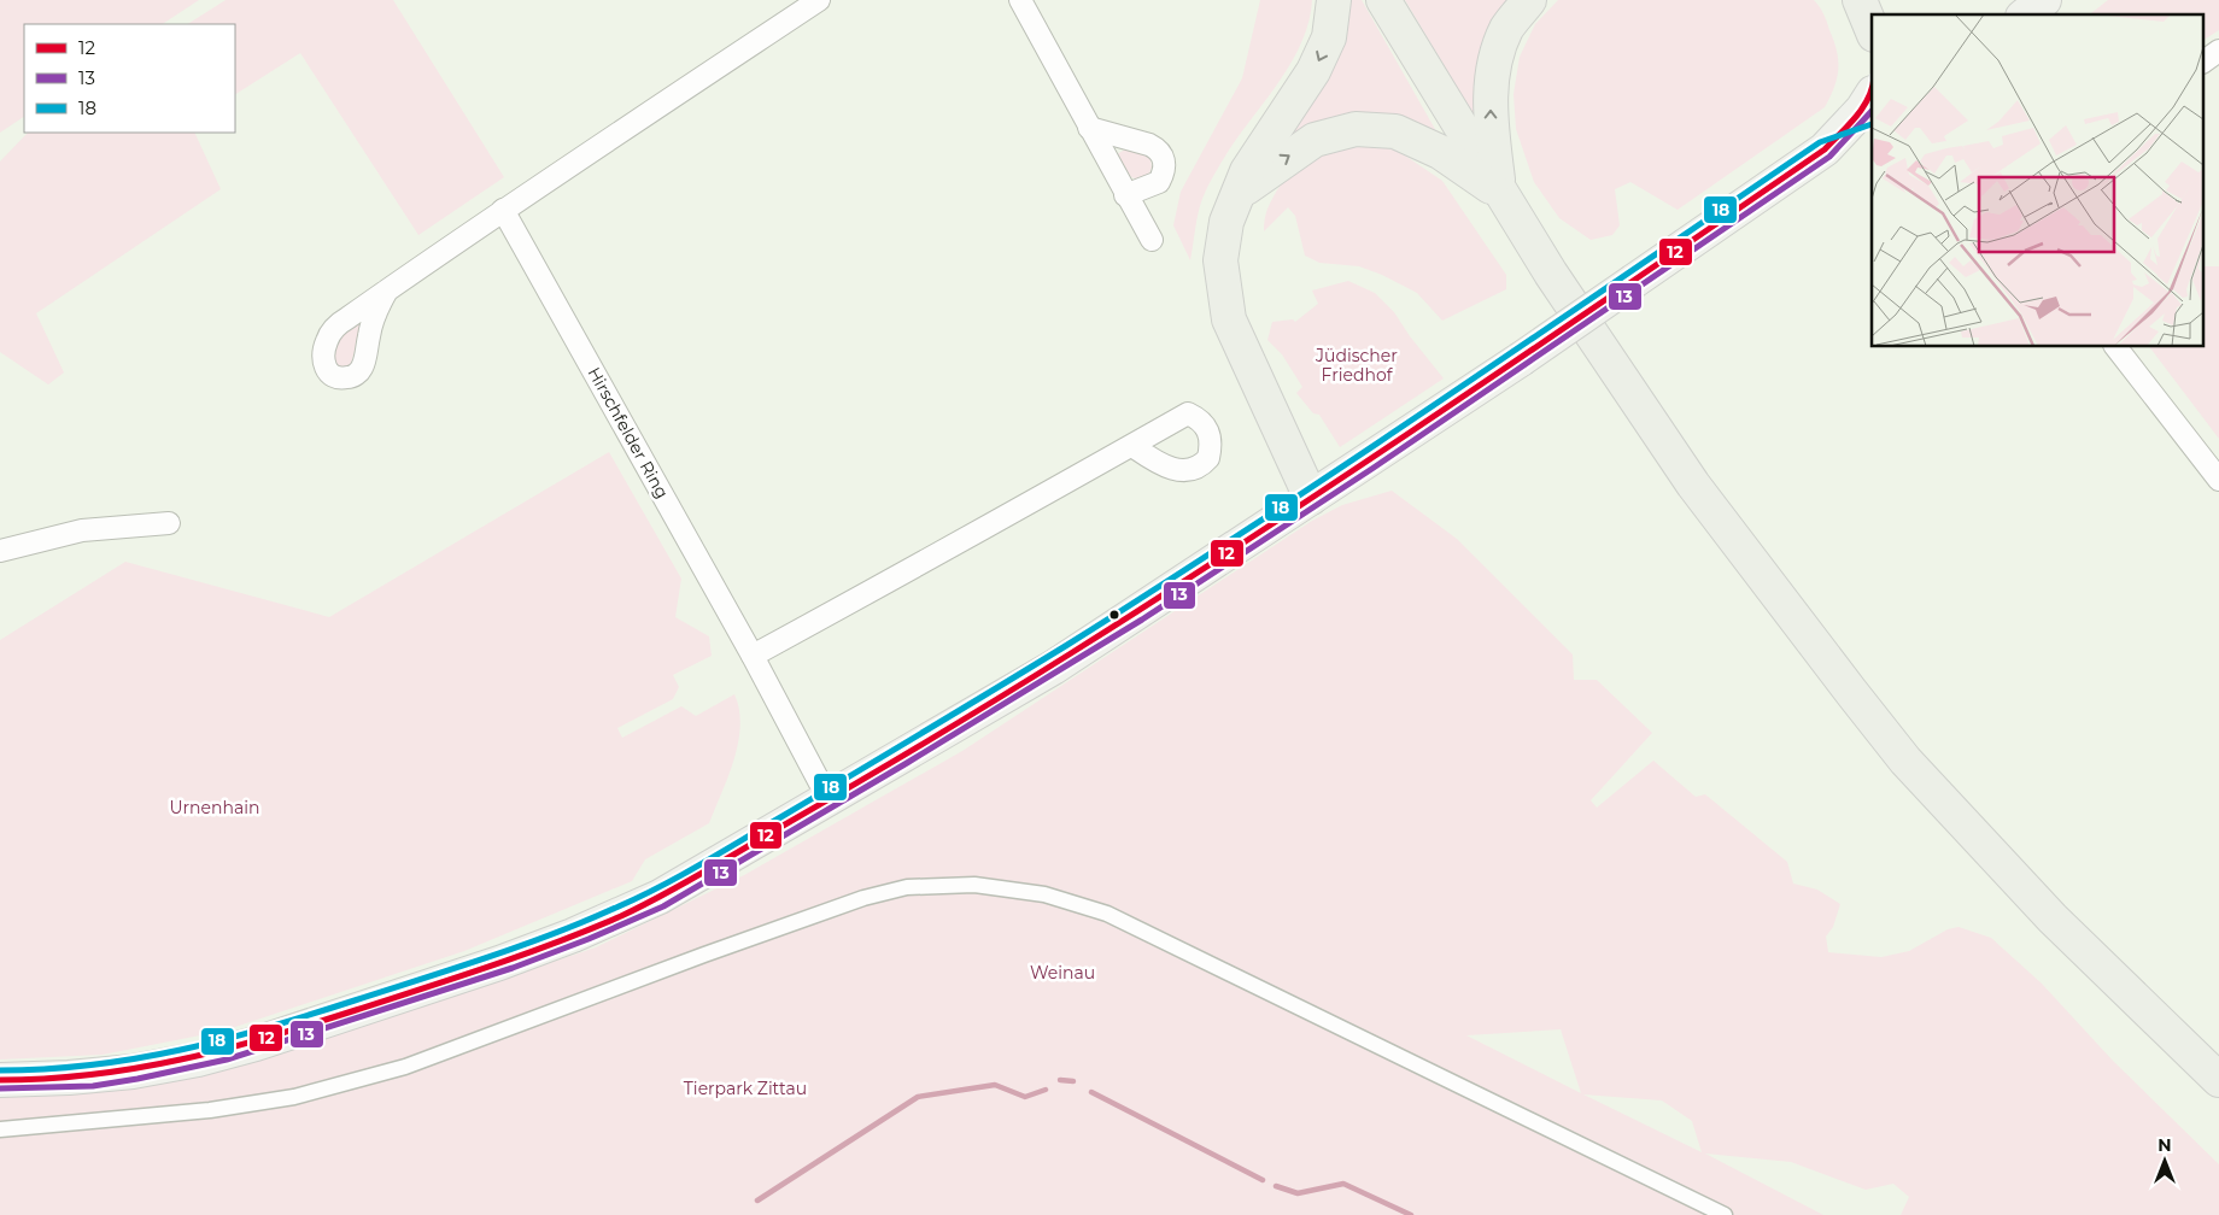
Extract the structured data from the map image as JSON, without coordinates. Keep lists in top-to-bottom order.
{
  "streets": {
    "street": ["Hirschfelder Ring"]
  },
  "parks": [
    "Jüdischer Friedhof",
    "Urnenhain",
    "Weinau",
    "Tierpark Zittau"
  ],
  "lines": ["transit line 12", "transit line 13", "transit line 18"],
  "legend": ["12", "13", "18"],
  "north": "top"
}
